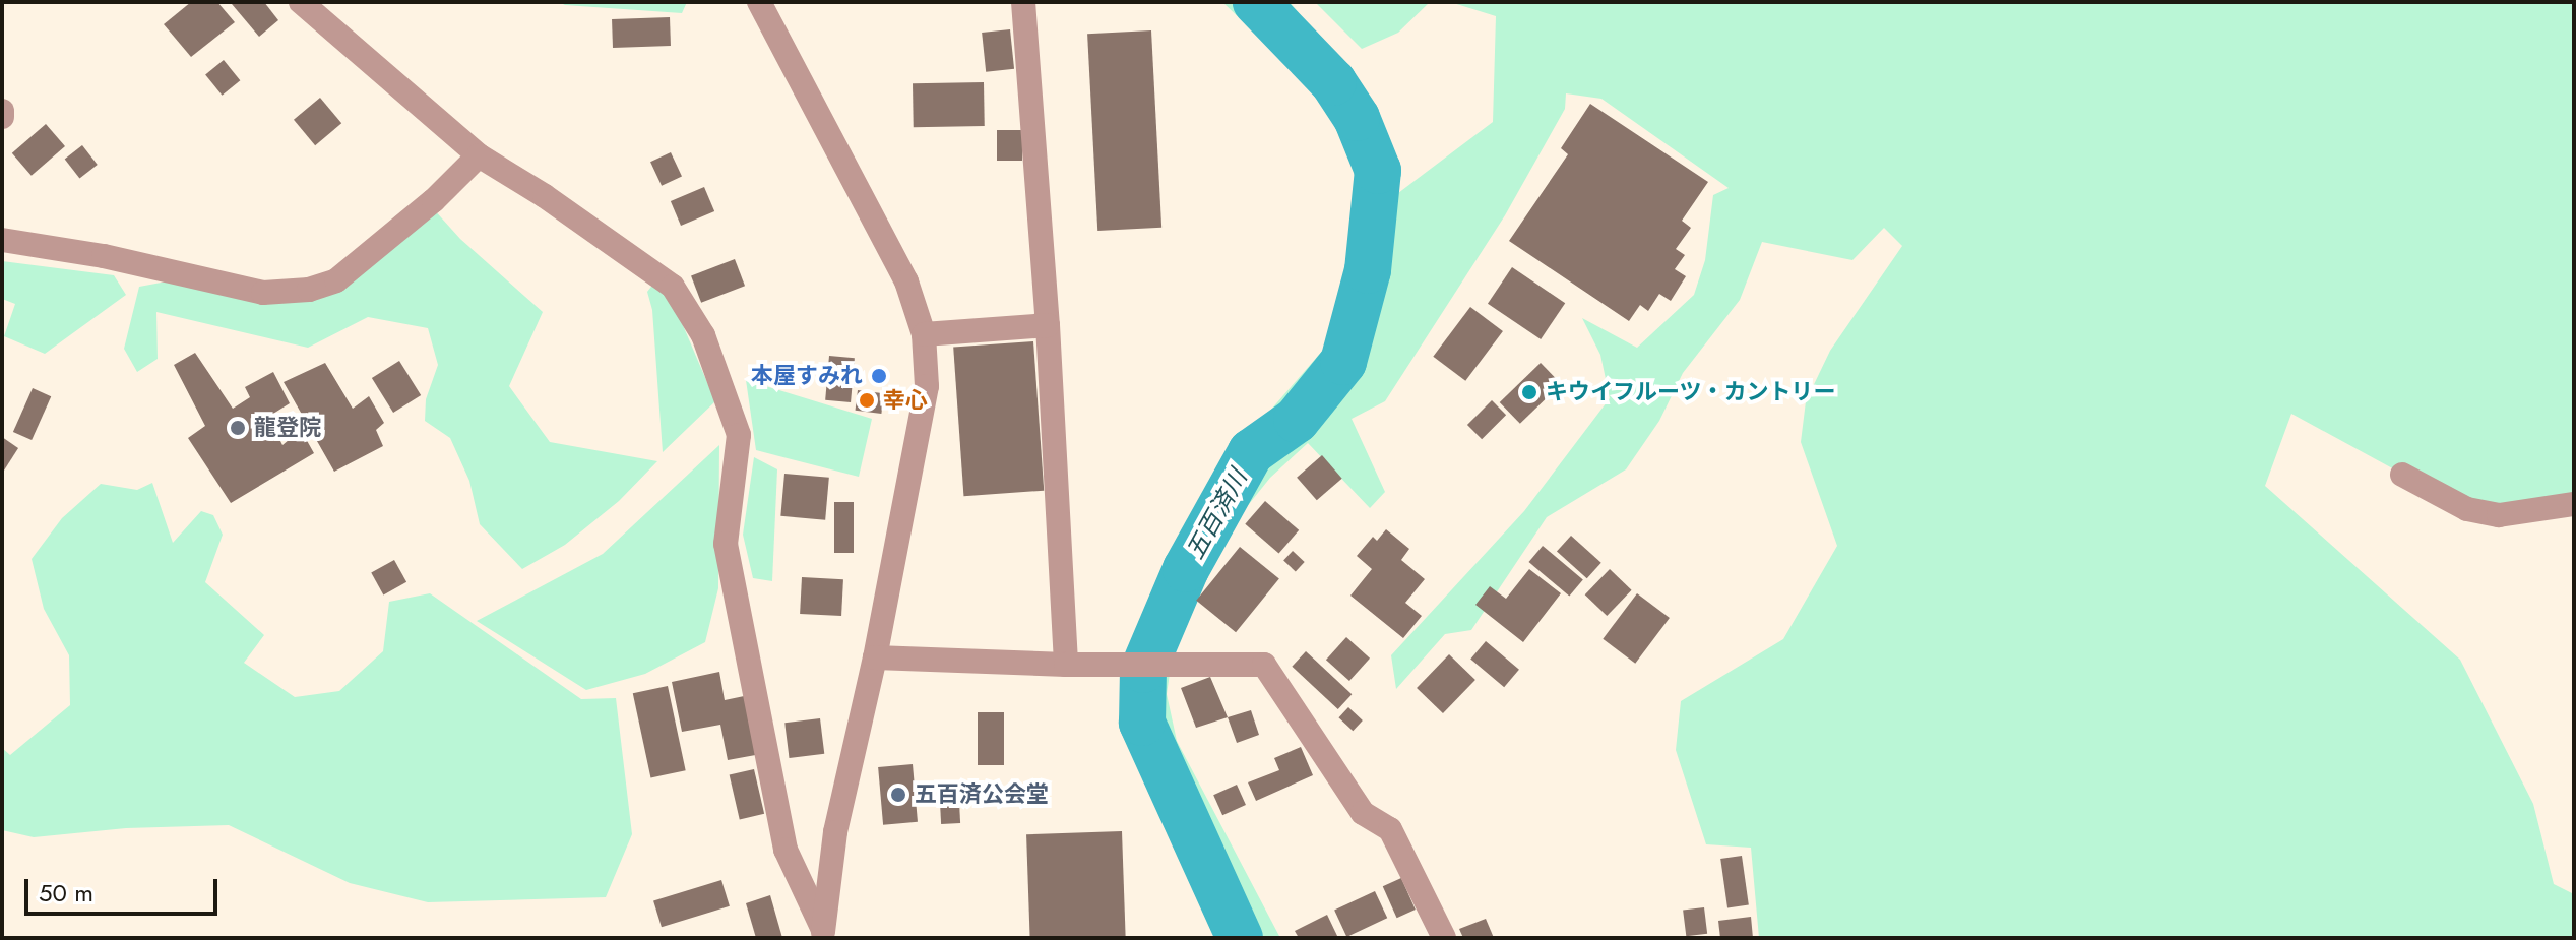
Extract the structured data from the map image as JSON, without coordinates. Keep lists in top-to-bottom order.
{
  "water": ["五百済川"],
  "places": [
    "本屋すみれ",
    "キウイフルーツ・カントリー",
    "幸心",
    "龍登院",
    "五百済公会堂"
  ],
  "scale_bar": "50 m"
}
